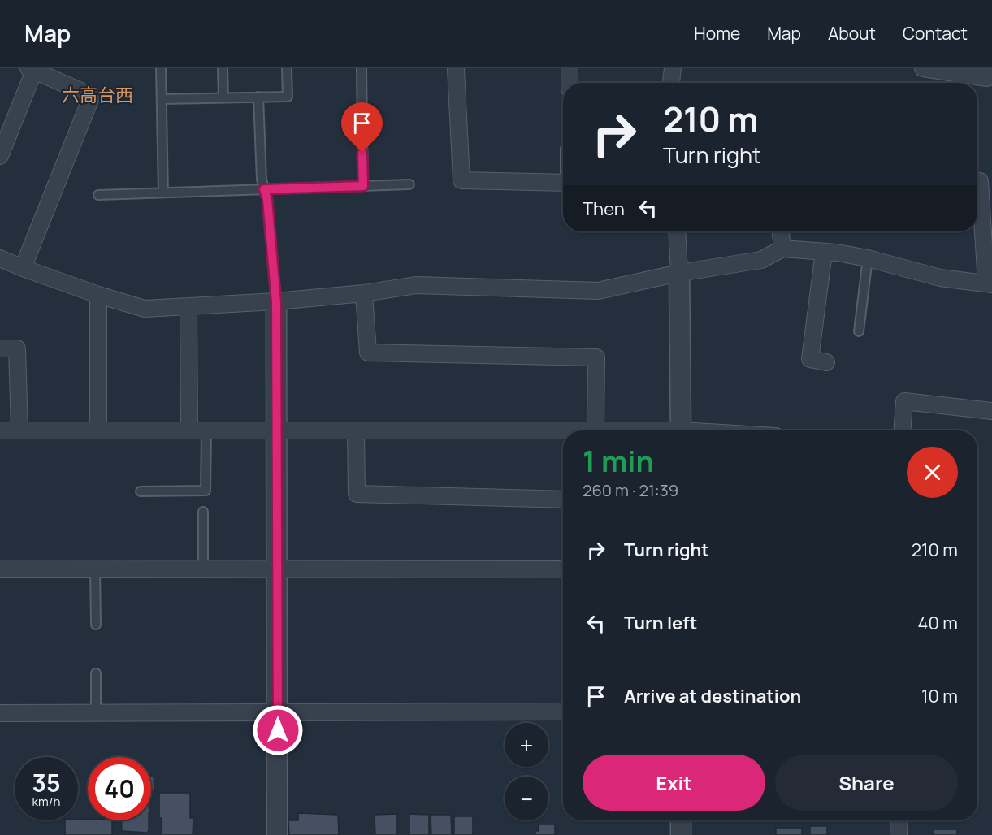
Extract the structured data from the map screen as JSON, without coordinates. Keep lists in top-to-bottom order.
{
  "districts": ["六高台西"],
  "page": {
    "header": "Map",
    "nav": [
      "Home",
      "Map",
      "About",
      "Contact"
    ],
    "turn": ["210 m", "Turn right"],
    "then": "Then",
    "heading": ["1 min", "260 m · 21:39"],
    "list": [
      {
        "name": "Turn right",
        "value": "210 m"
      },
      {
        "name": "Turn left",
        "value": "40 m"
      },
      {
        "name": "Arrive at destination",
        "value": "10 m"
      }
    ],
    "map_buttons": ["+", "−"],
    "buttons": ["Exit", "Share"],
    "speed": "35 km/h",
    "limit": "40"
  }
}
